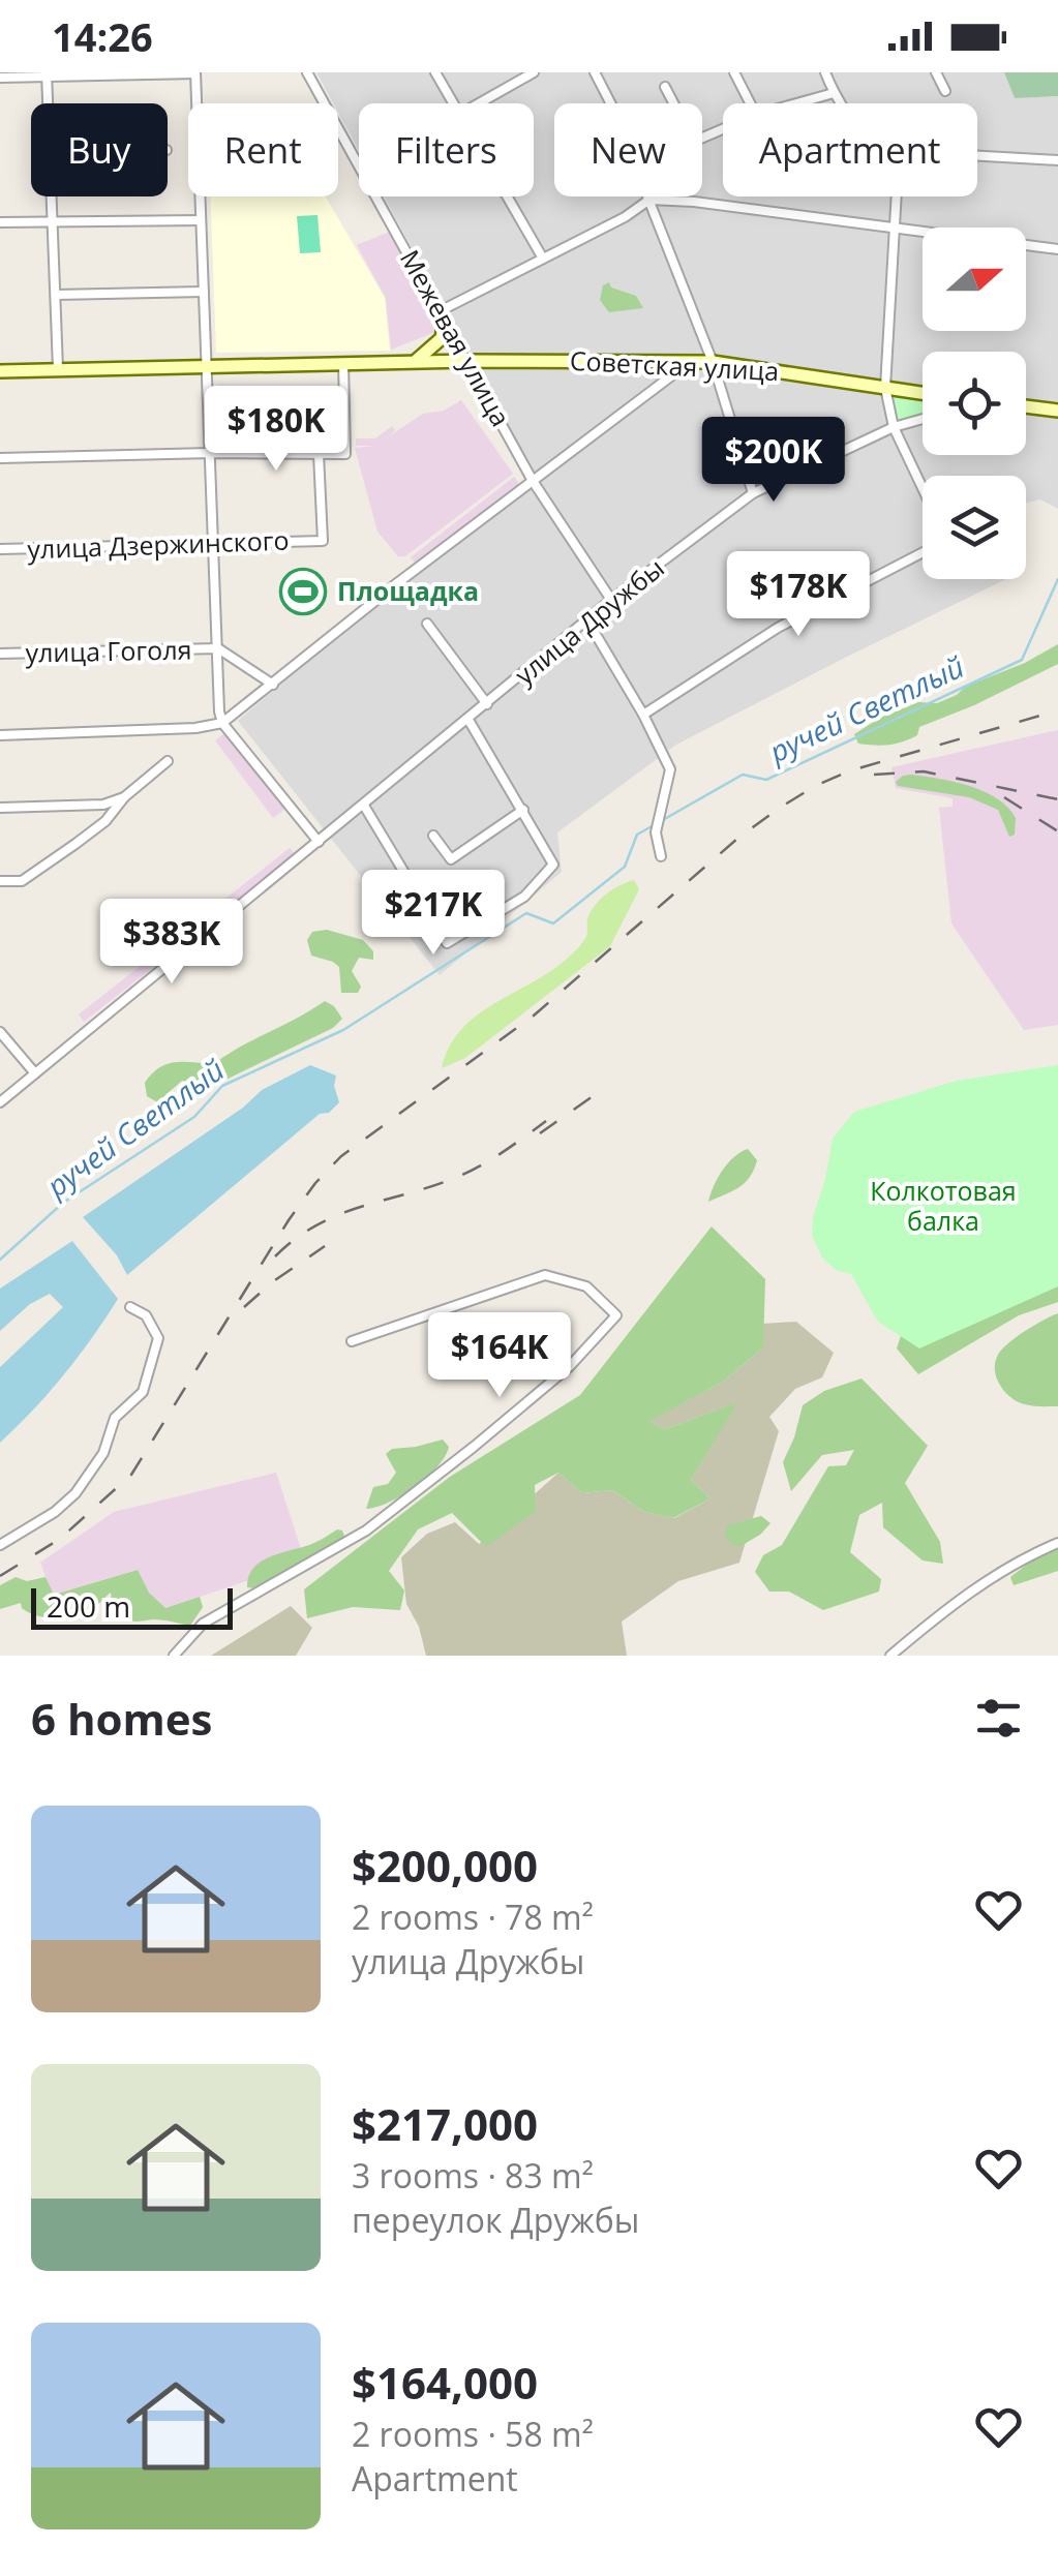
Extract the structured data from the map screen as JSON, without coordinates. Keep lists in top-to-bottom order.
{
  "streets": {
    "street": [
      "Межевая улица",
      "Советская улица",
      "улица Дзержинского",
      "улица Дружбы",
      "улица Гоголя"
    ]
  },
  "crossings": [
    ["Межевая улица", "Советская улица"],
    ["Межевая улица", "улица Дружбы"]
  ],
  "water": ["ручей Светлый"],
  "parks": ["Колкотовая балка"],
  "places": {
    "sports": ["Площадка"]
  },
  "scale_bar": "200 m",
  "north": "right",
  "page": {
    "status": "14:26",
    "chip": [
      "Buy",
      "Rent",
      "Filters",
      "New",
      "Apartment"
    ],
    "price": [
      "$180K",
      "$200K",
      "$178K",
      "$217K",
      "$383K",
      "$164K"
    ],
    "scale": "200 m",
    "heading": "6 homes",
    "list": [
      {
        "name": "$200,000",
        "note": "2 rooms · 78 m² · улица Дружбы"
      },
      {
        "name": "$217,000",
        "note": "3 rooms · 83 m² · переулок Дружбы"
      },
      {
        "name": "$164,000",
        "note": "2 rooms · 58 m² · Apartment"
      }
    ]
  }
}
